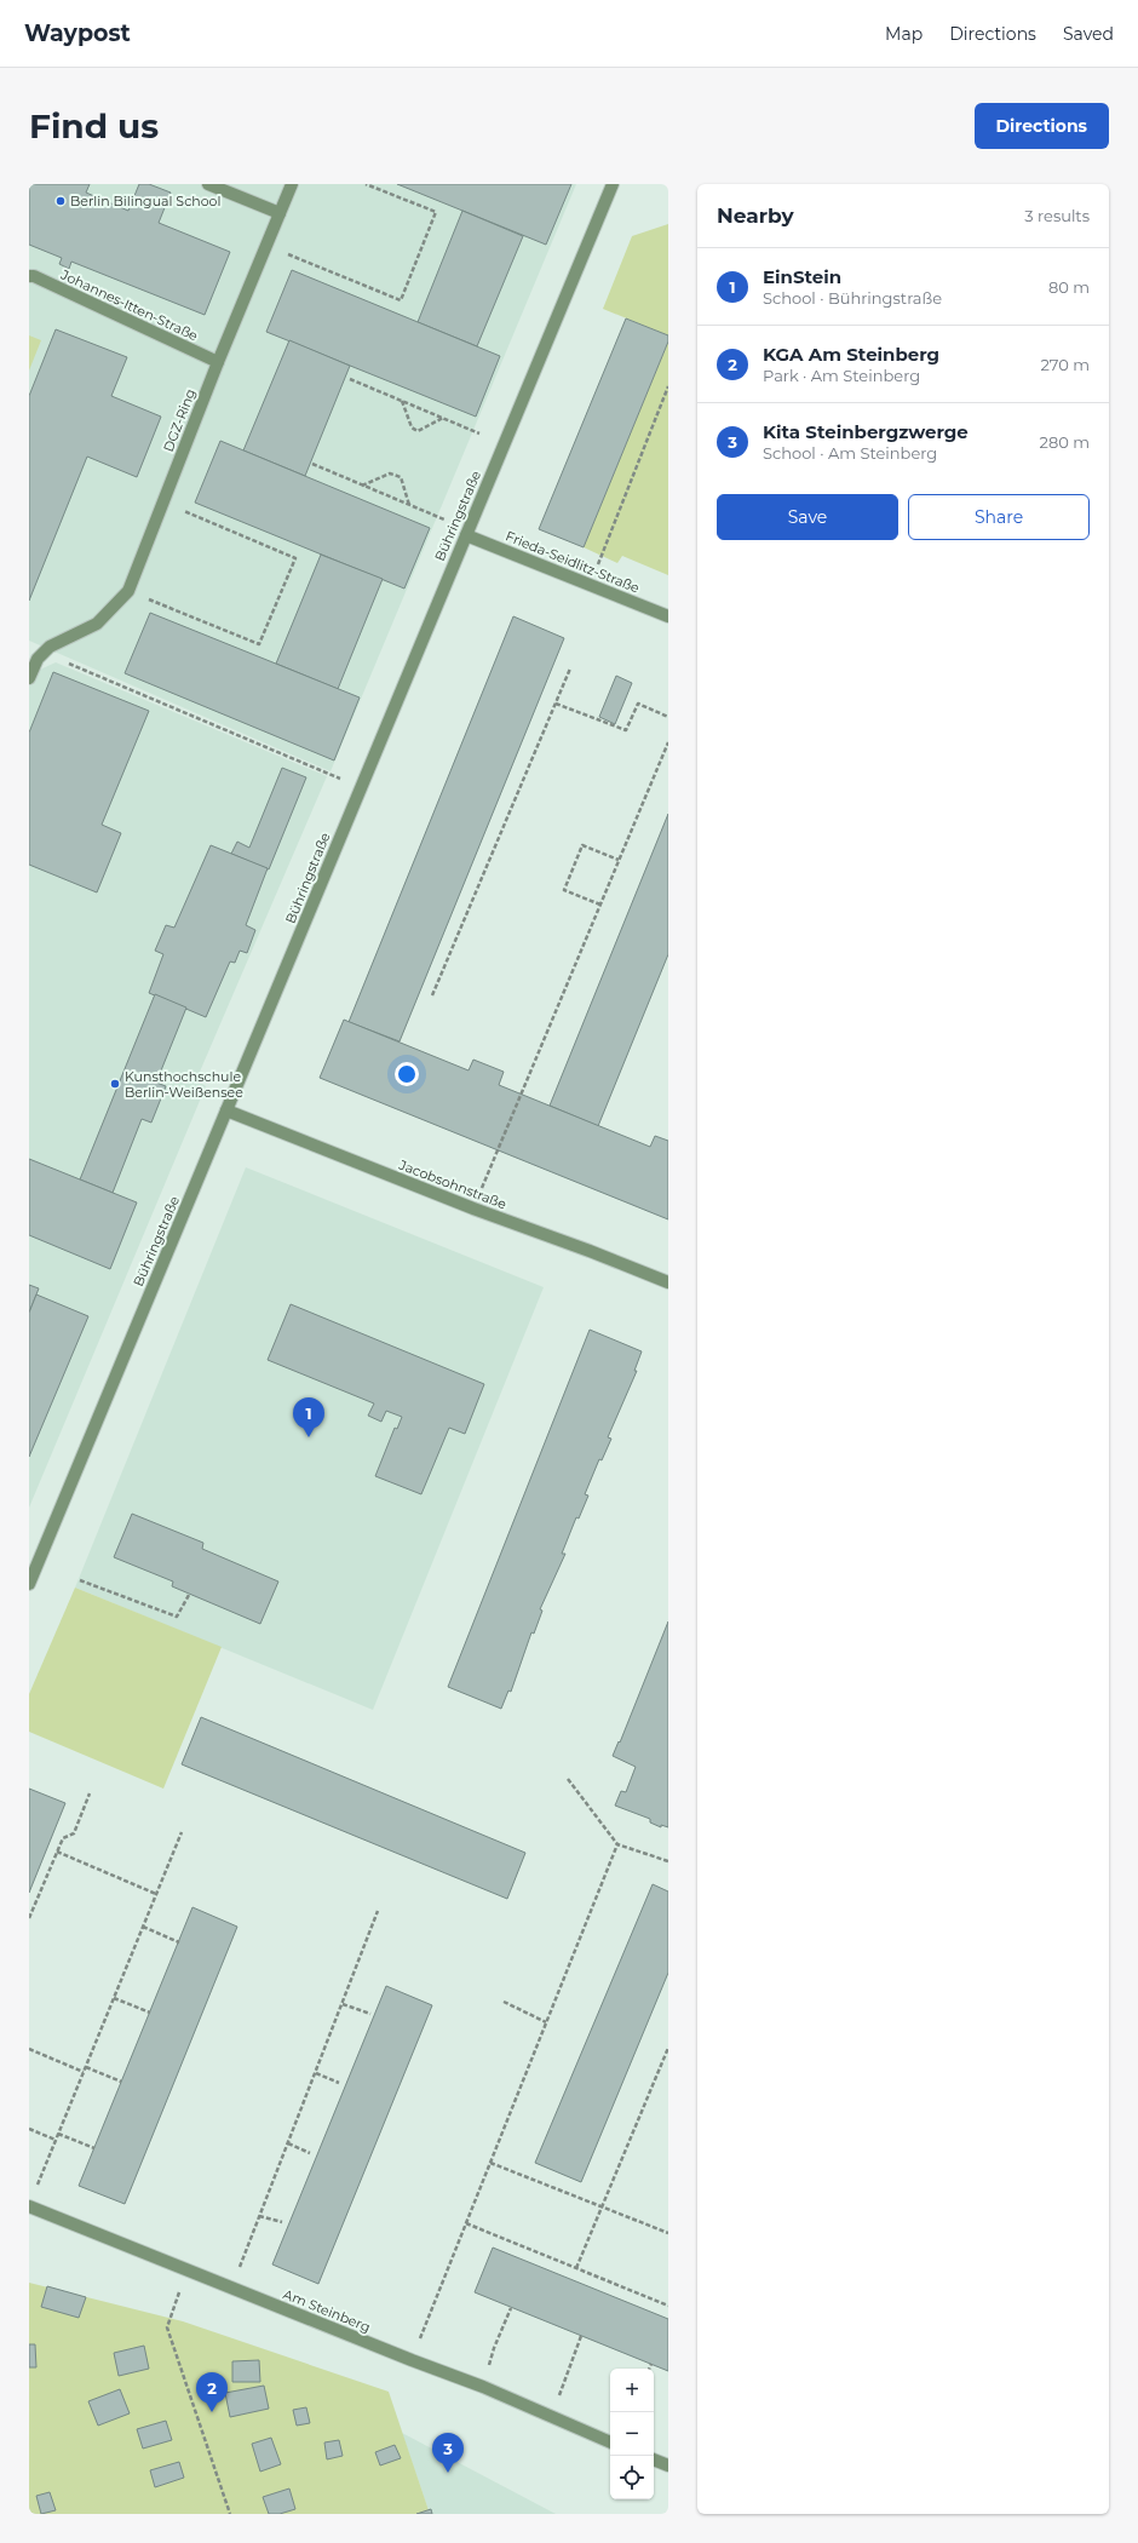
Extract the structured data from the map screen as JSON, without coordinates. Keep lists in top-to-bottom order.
{
  "streets": {
    "street": [
      "Johannes-Itten-Straße",
      "DGZ-Ring",
      "Bühringstraße",
      "Frieda-Seidlitz-Straße",
      "Jacobsohnstraße",
      "Am Steinberg"
    ]
  },
  "crossings": [
    ["Johannes-Itten-Straße", "DGZ-Ring"],
    ["Bühringstraße", "Frieda-Seidlitz-Straße"],
    ["Bühringstraße", "Jacobsohnstraße"]
  ],
  "places": ["Berlin Bilingual School", "Kunsthochschule Berlin-Weißensee"],
  "page": {
    "header": "Waypost",
    "nav": ["Map", "Directions", "Saved"],
    "buttons": [
      "Directions",
      ["Save", "Share"]
    ],
    "title": "Find us",
    "heading": ["Nearby", "3 results"],
    "list": [
      {
        "mark": "1",
        "name": "EinStein",
        "note": "School · Bühringstraße",
        "value": "80 m"
      },
      {
        "mark": "2",
        "name": "KGA Am Steinberg",
        "note": "Park · Am Steinberg",
        "value": "270 m"
      },
      {
        "mark": "3",
        "name": "Kita Steinbergzwerge",
        "note": "School · Am Steinberg",
        "value": "280 m"
      }
    ],
    "pins": ["1", "2", "3"],
    "map_buttons": ["+", "−"]
  }
}
